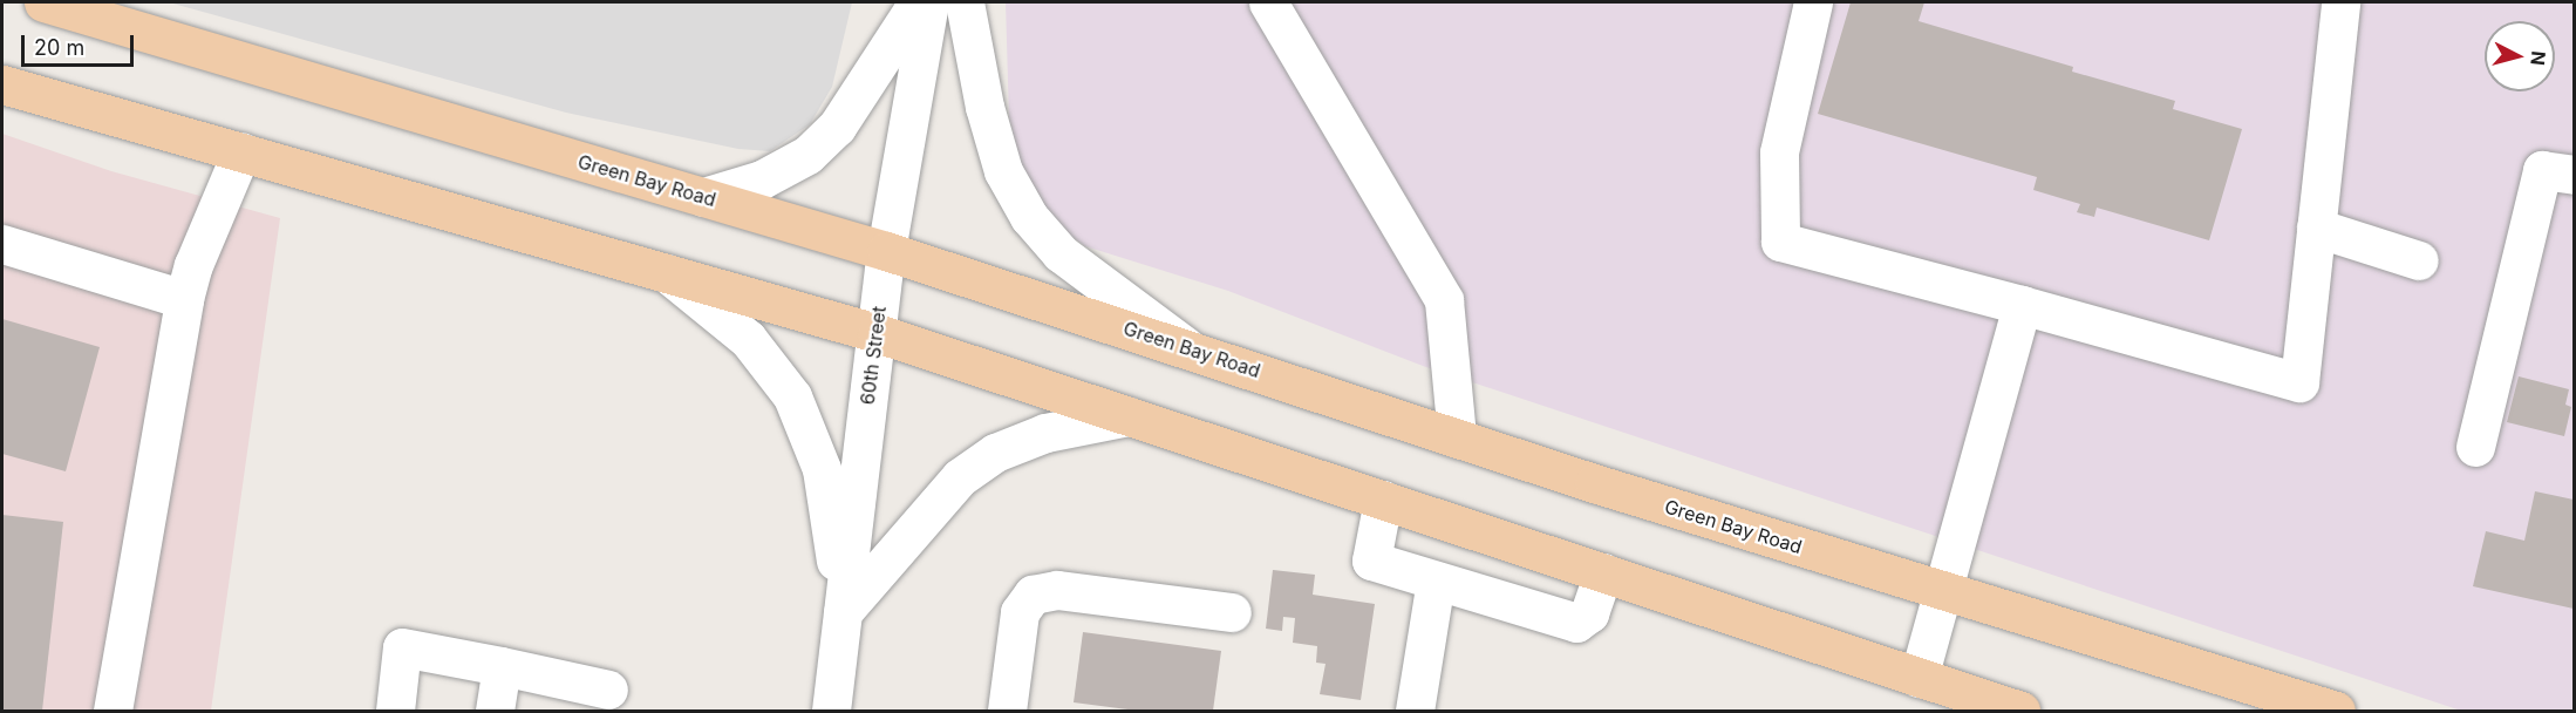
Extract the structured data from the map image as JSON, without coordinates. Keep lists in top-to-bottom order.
{
  "streets": {
    "main road": ["Green Bay Road"],
    "street": ["60th Street"]
  },
  "crossings": [
    ["Green Bay Road", "60th Street"]
  ],
  "scale_bar": "20 m",
  "north": "right"
}
